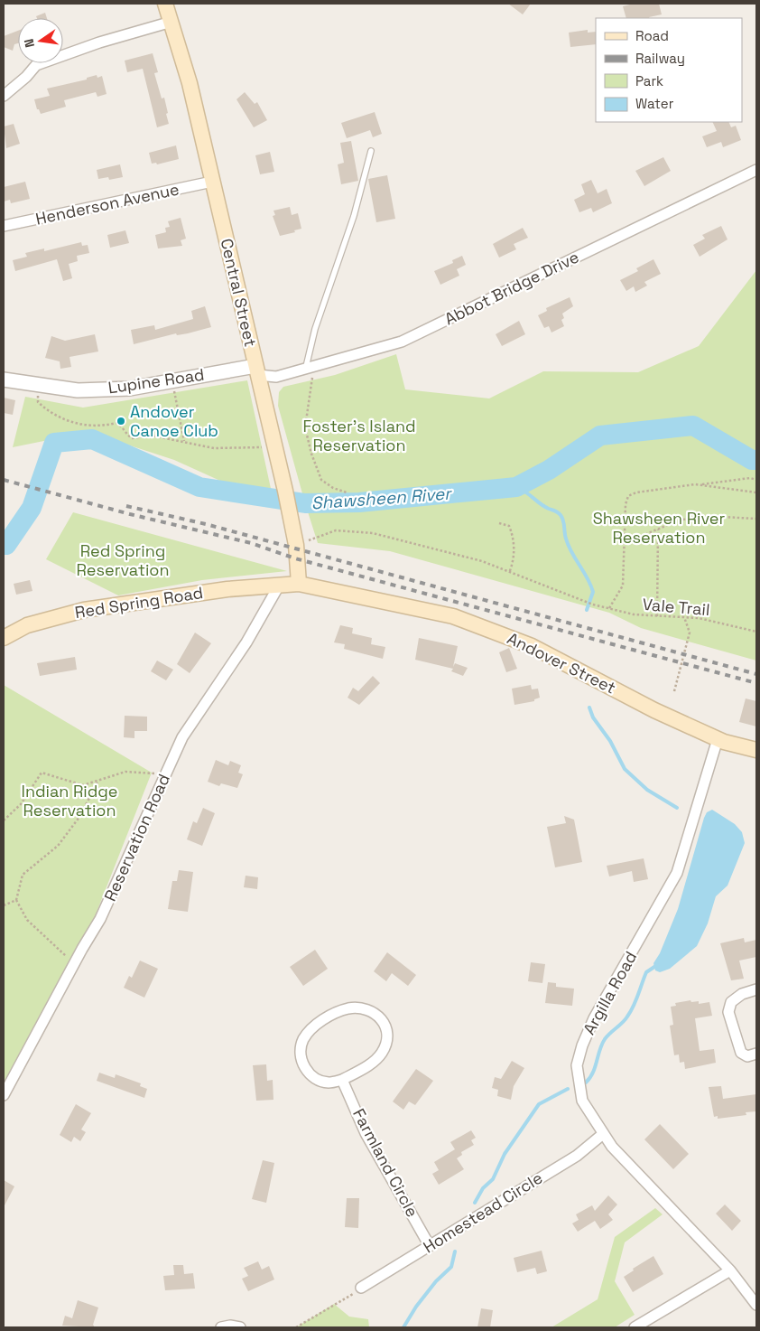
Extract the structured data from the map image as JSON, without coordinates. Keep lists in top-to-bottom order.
{
  "streets": {
    "main road": ["Central Street", "Red Spring Road", "Andover Street"],
    "street": [
      "Henderson Avenue",
      "Abbot Bridge Drive",
      "Lupine Road",
      "Reservation Road",
      "Argilla Road",
      "Farmland Circle",
      "Homestead Circle"
    ],
    "path": ["Vale Trail"]
  },
  "crossings": [
    ["Henderson Avenue", "Central Street"],
    ["Abbot Bridge Drive", "Central Street"],
    ["Abbot Bridge Drive", "Lupine Road"],
    ["Central Street", "Lupine Road"],
    ["Central Street", "Vale Trail"],
    ["Central Street", "Andover Street"],
    ["Red Spring Road", "Andover Street"],
    ["Red Spring Road", "Reservation Road"],
    ["Andover Street", "Reservation Road"],
    ["Andover Street", "Argilla Road"],
    ["Argilla Road", "Homestead Circle"],
    ["Farmland Circle", "Homestead Circle"]
  ],
  "water": ["Shawsheen River"],
  "parks": [
    "Foster's Island Reservation",
    "Shawsheen River Reservation",
    "Red Spring Reservation",
    "Indian Ridge Reservation"
  ],
  "places": ["Andover Canoe Club"],
  "legend": [
    "Road",
    "Railway",
    "Park",
    "Water"
  ],
  "north": "left"
}
